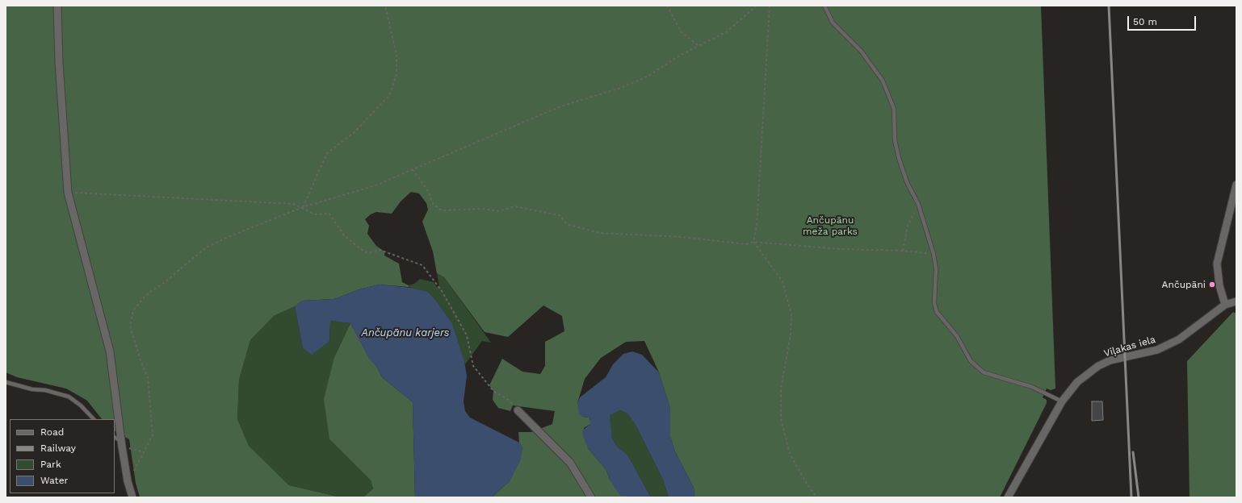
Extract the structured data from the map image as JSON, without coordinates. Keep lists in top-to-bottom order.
{
  "streets": {
    "street": ["Viļakas iela"]
  },
  "water": ["Ančupānu karjers"],
  "parks": ["Ančupānu meža parks"],
  "places": ["Ančupāni"],
  "legend": [
    "Road",
    "Railway",
    "Park",
    "Water"
  ],
  "scale_bar": "50 m"
}
